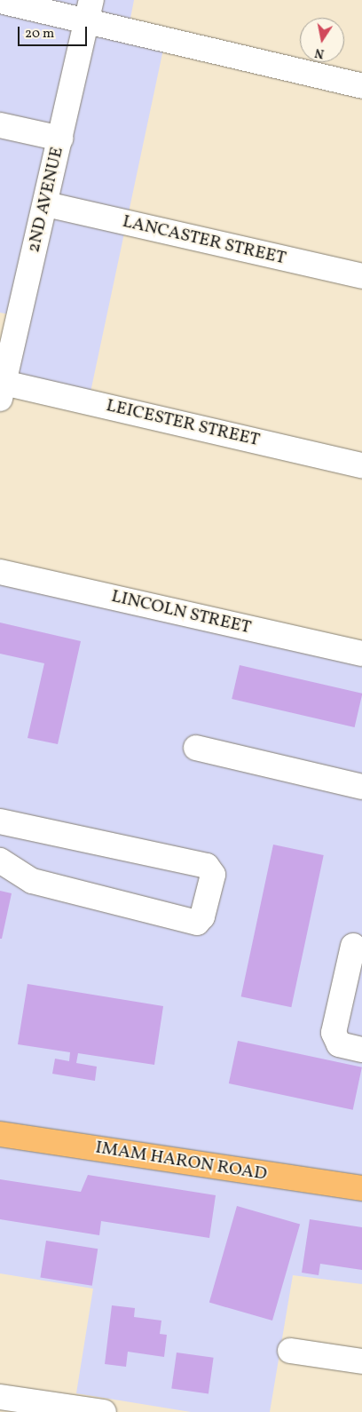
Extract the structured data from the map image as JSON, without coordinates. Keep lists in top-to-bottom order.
{
  "streets": {
    "main road": ["IMAM HARON ROAD"],
    "street": [
      "2ND AVENUE",
      "LANCASTER STREET",
      "LEICESTER STREET",
      "LINCOLN STREET"
    ]
  },
  "crossings": [
    ["2ND AVENUE", "LANCASTER STREET"],
    ["2ND AVENUE", "LEICESTER STREET"]
  ],
  "scale_bar": "20 m",
  "north": "bottom"
}
